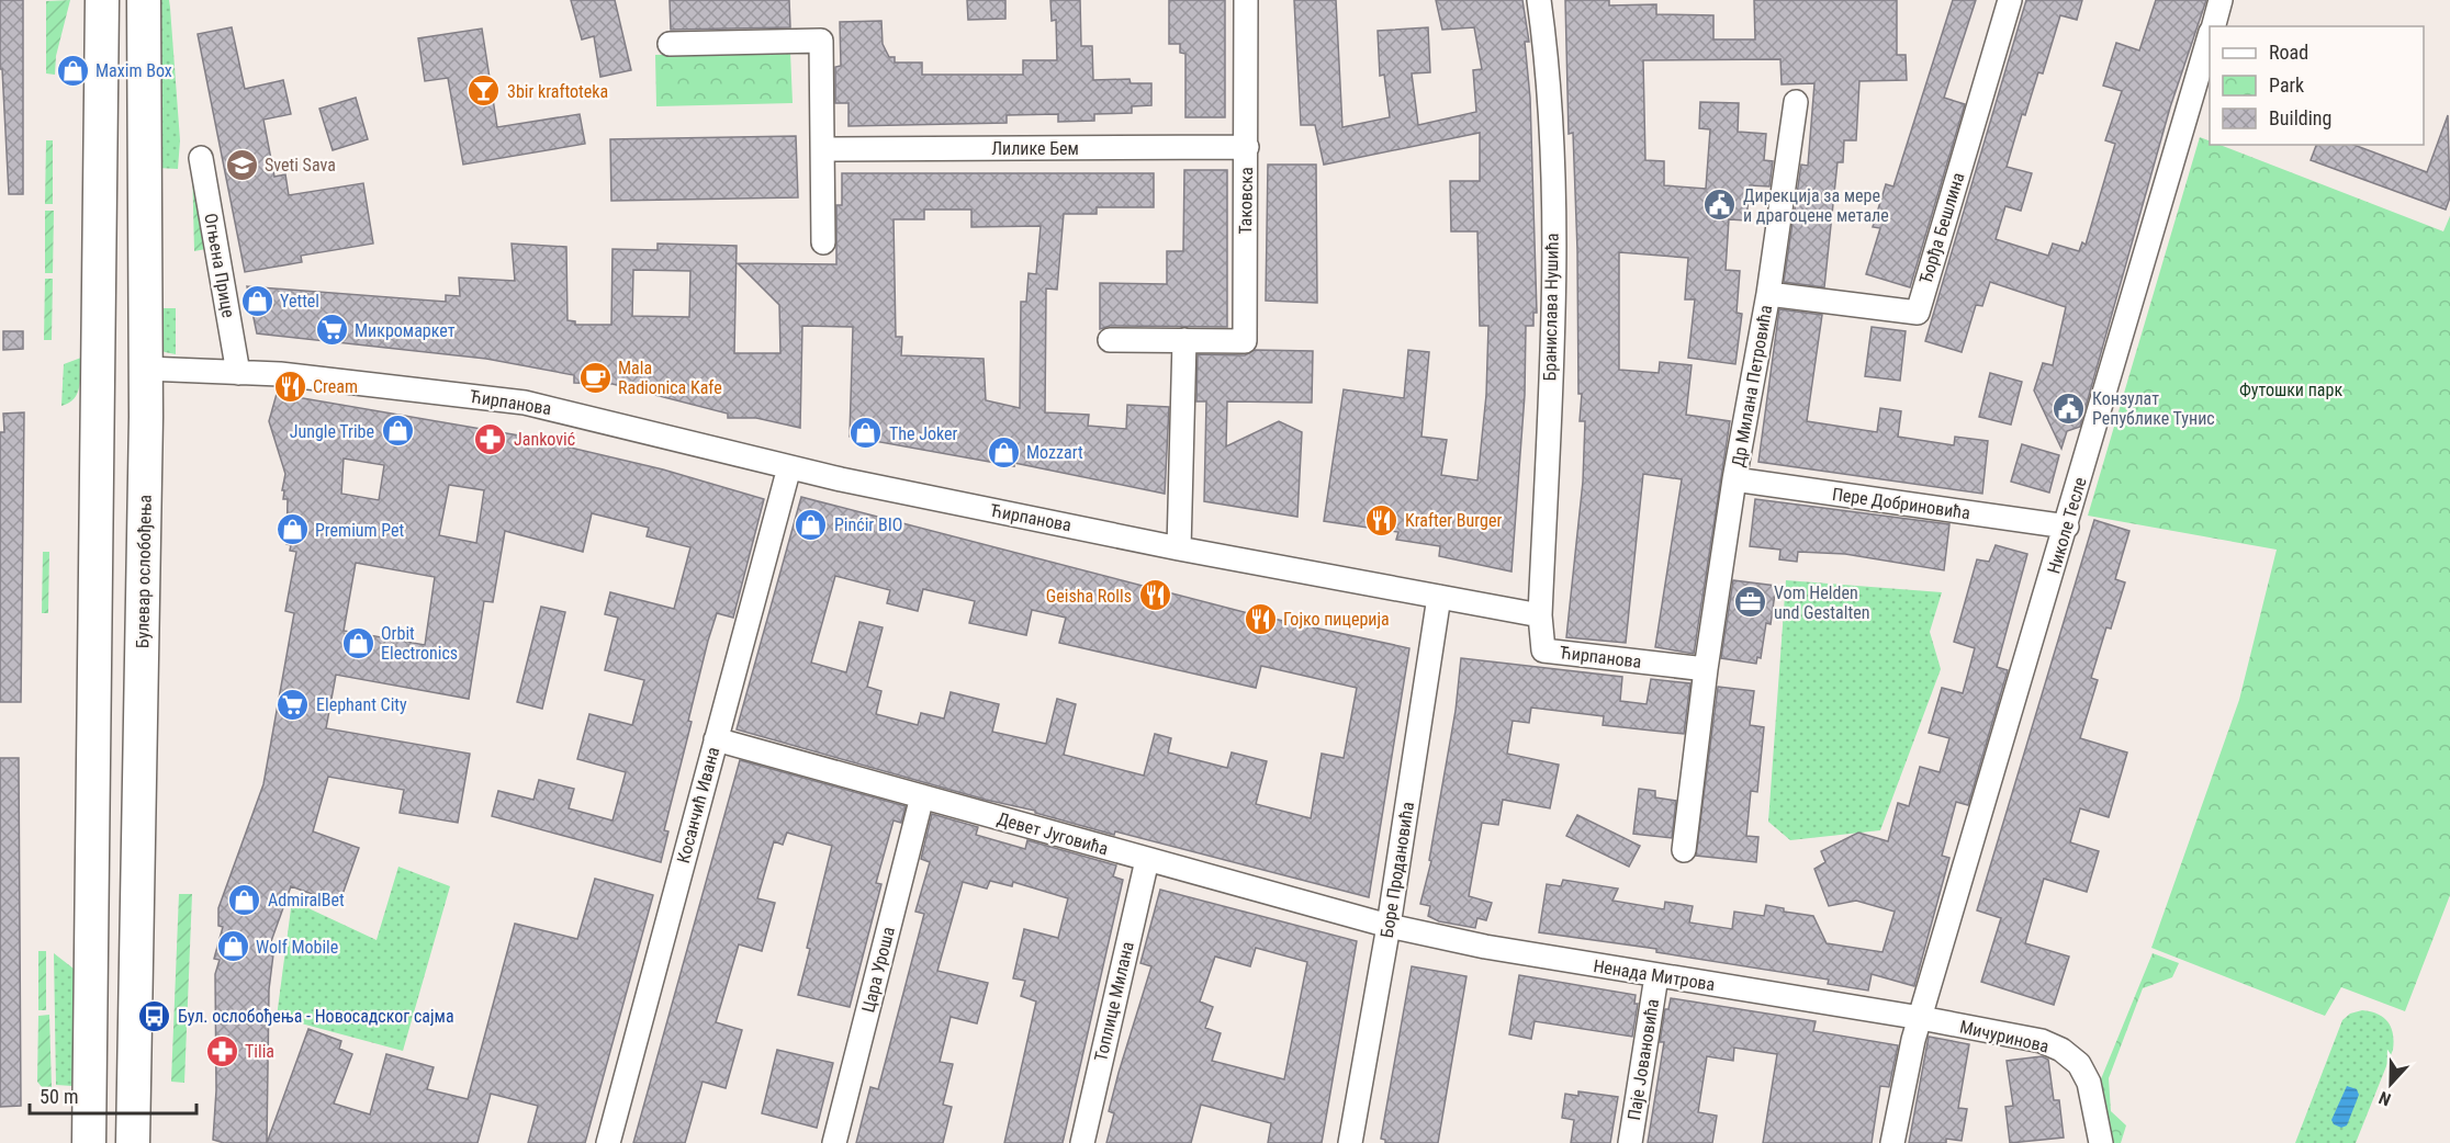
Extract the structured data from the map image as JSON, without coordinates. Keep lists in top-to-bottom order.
{
  "streets": {
    "main road": ["Булевар ослобођења"],
    "street": [
      "Лилике Бем",
      "Таковска",
      "Ђорђа Бешлина",
      "Огњена Прице",
      "Бранислава Нушића",
      "Др Милана Петровића",
      "Ћирпанова",
      "Пере Добриновића",
      "Николе Тесле",
      "Косанчић Ивана",
      "Девет Југовића",
      "Боре Продановића",
      "Цара Уроша",
      "Ненада Митрова",
      "Топлице Милана",
      "Мичуринова",
      "Паје Јовановића"
    ]
  },
  "crossings": [
    ["Лилике Бем", "Таковска"],
    ["Ђорђа Бешлина", "Др Милана Петровића"],
    ["Огњена Прице", "Ћирпанова"],
    ["Бранислава Нушића", "Ћирпанова"],
    ["Др Милана Петровића", "Ћирпанова"],
    ["Др Милана Петровића", "Пере Добриновића"],
    ["Ћирпанова", "Булевар ослобођења"],
    ["Ћирпанова", "Косанчић Ивана"],
    ["Ћирпанова", "Боре Продановића"],
    ["Пере Добриновића", "Николе Тесле"],
    ["Николе Тесле", "Ненада Митрова"],
    ["Николе Тесле", "Мичуринова"],
    ["Косанчић Ивана", "Девет Југовића"],
    ["Девет Југовића", "Боре Продановића"],
    ["Девет Југовића", "Цара Уроша"],
    ["Девет Југовића", "Ненада Митрова"],
    ["Девет Југовића", "Топлице Милана"],
    ["Боре Продановића", "Ненада Митрова"],
    ["Ненада Митрова", "Мичуринова"],
    ["Ненада Митрова", "Паје Јовановића"]
  ],
  "parks": ["Футошки парк"],
  "places": {
    "shop": [
      "Maxim Box",
      "Yettel",
      "Jungle Tribe",
      "The Joker",
      "Mozzart",
      "Pinćir BIO",
      "Premium Pet",
      "Orbit Electronics",
      "AdmiralBet",
      "Wolf Mobile"
    ],
    "bar": ["3bir kraftoteka"],
    "school or university": ["Sveti Sava"],
    "public building": ["Дирекција за мере и драгоцене метале", "Конзулат Републике Тунис"],
    "supermarket": ["Микромаркет", "Elephant City"],
    "cafe": ["Mala Radionica Kafe"],
    "restaurant": [
      "Cream",
      "Krafter Burger",
      "Geisha Rolls",
      "Гојко пицерија"
    ],
    "pharmacy": ["Janković", "Tilia"],
    "office": ["Vom Helden und Gestalten"],
    "bus stop": ["Бул. ослобођења - Новосадског сајма"]
  },
  "legend": ["Road", "Park", "Building"],
  "scale_bar": "50 m",
  "north": "bottom"
}
